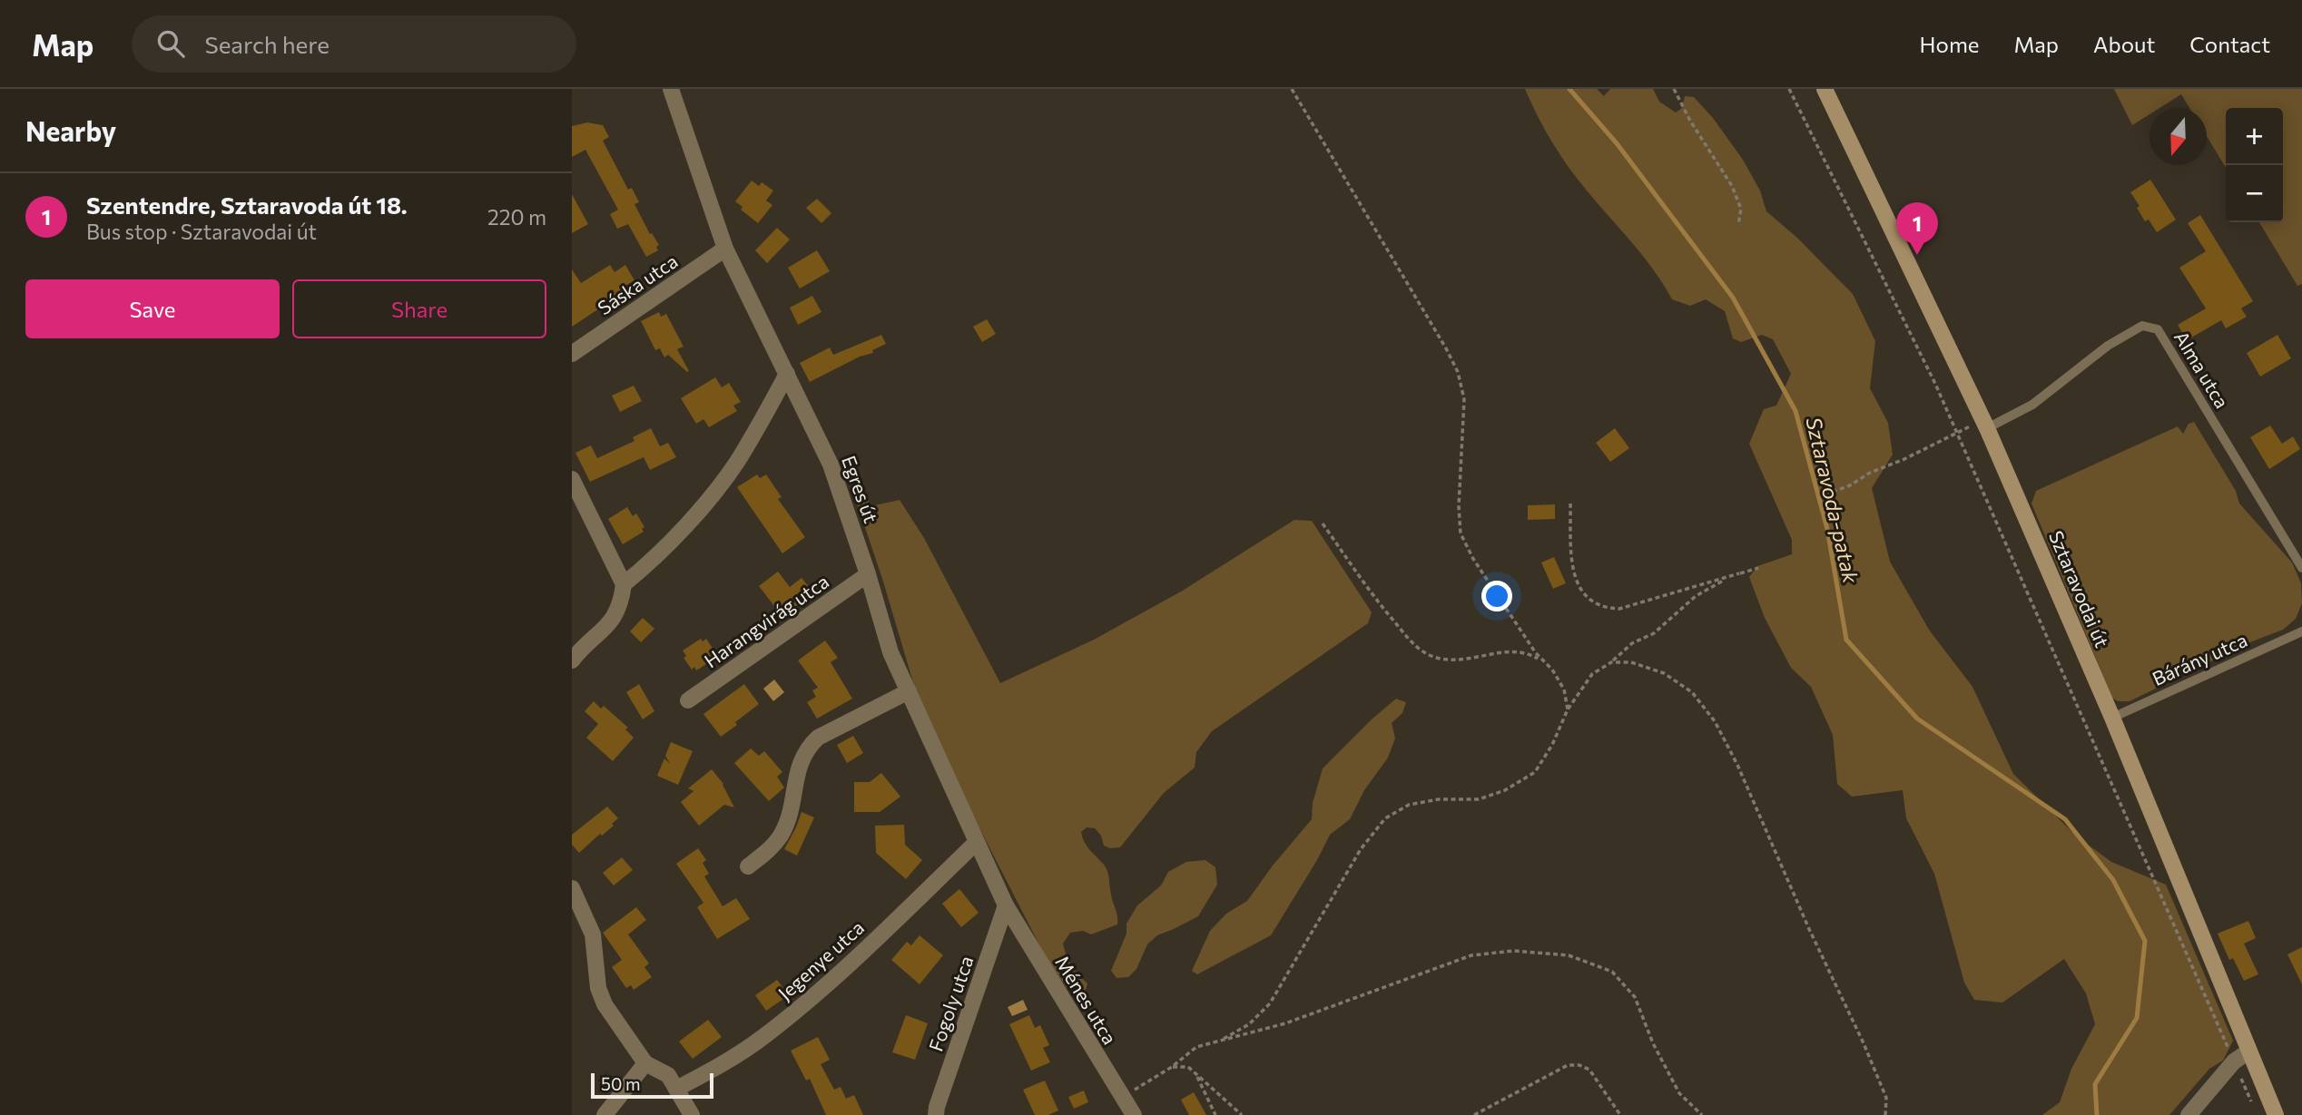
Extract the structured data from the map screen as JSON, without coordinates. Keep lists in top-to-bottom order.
{
  "streets": {
    "street": [
      "Sáska utca",
      "Egres út",
      "Sztaravodai út",
      "Harangvirág utca",
      "Jegenye utca",
      "Ménes utca",
      "Fogoly utca"
    ],
    "lane": ["Alma utca", "Bárány utca"]
  },
  "crossings": [
    ["Sáska utca", "Egres út"],
    ["Alma utca", "Sztaravodai út"],
    ["Egres út", "Harangvirág utca"],
    ["Egres út", "Jegenye utca"],
    ["Egres út", "Ménes utca"],
    ["Egres út", "Fogoly utca"],
    ["Sztaravodai út", "Bárány utca"],
    ["Ménes utca", "Fogoly utca"]
  ],
  "water": ["Sztaravoda-patak"],
  "scale_bar": "50 m",
  "north": "bottom",
  "page": {
    "header": "Map",
    "search": "Search here",
    "nav": [
      "Home",
      "Map",
      "About",
      "Contact"
    ],
    "heading": "Nearby",
    "map_buttons": ["+", "−"],
    "list": [
      {
        "mark": "1",
        "name": "Szentendre, Sztaravoda út 18.",
        "note": "Bus stop · Sztaravodai út",
        "value": "220 m"
      }
    ],
    "pins": "1",
    "buttons": ["Save", "Share"],
    "scale": "50 m"
  }
}
